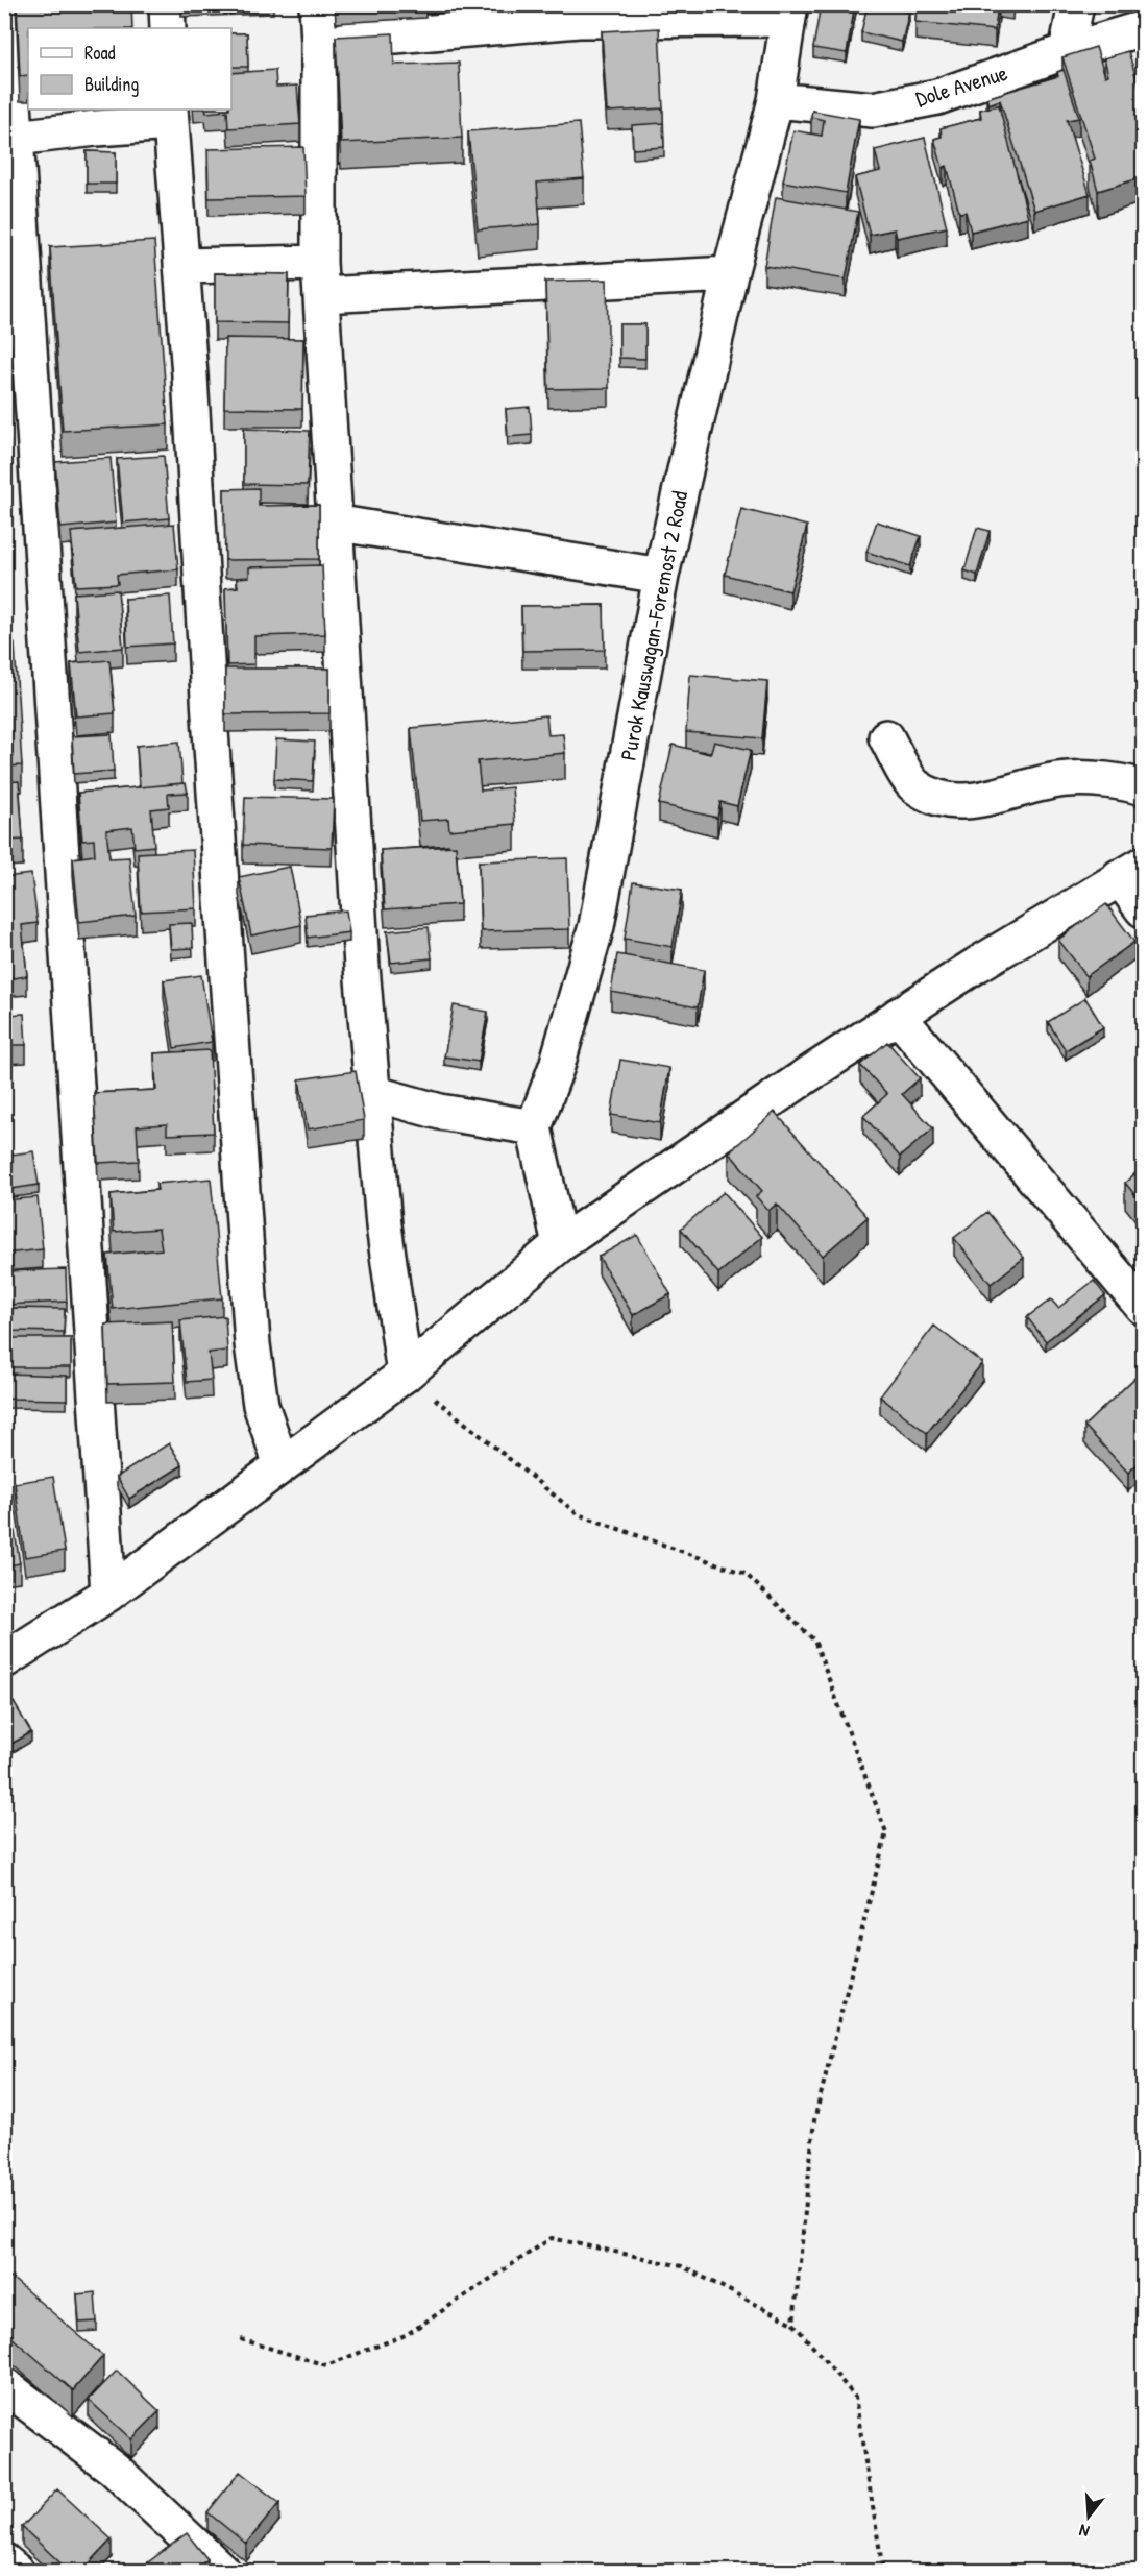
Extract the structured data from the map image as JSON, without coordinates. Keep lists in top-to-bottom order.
{
  "streets": {
    "street": ["Dole Avenue", "Purok Kauswagan-Foremost 2 Road"]
  },
  "crossings": [
    ["Dole Avenue", "Purok Kauswagan-Foremost 2 Road"]
  ],
  "legend": ["Road", "Building"],
  "north": "bottom"
}
